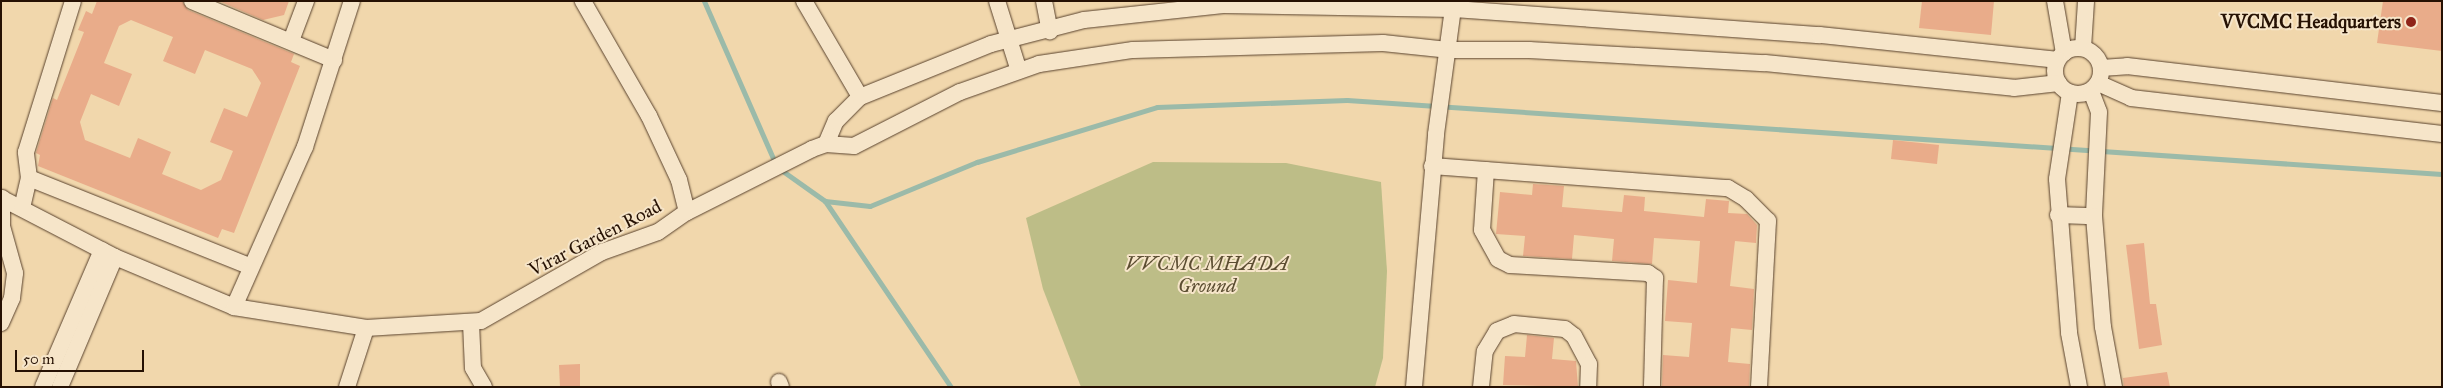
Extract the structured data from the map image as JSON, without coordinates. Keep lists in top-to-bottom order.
{
  "streets": {
    "street": ["Virar Garden Road"]
  },
  "parks": ["VVCMC MHADA Ground"],
  "places": ["VVCMC Headquarters"],
  "scale_bar": "50 m"
}
